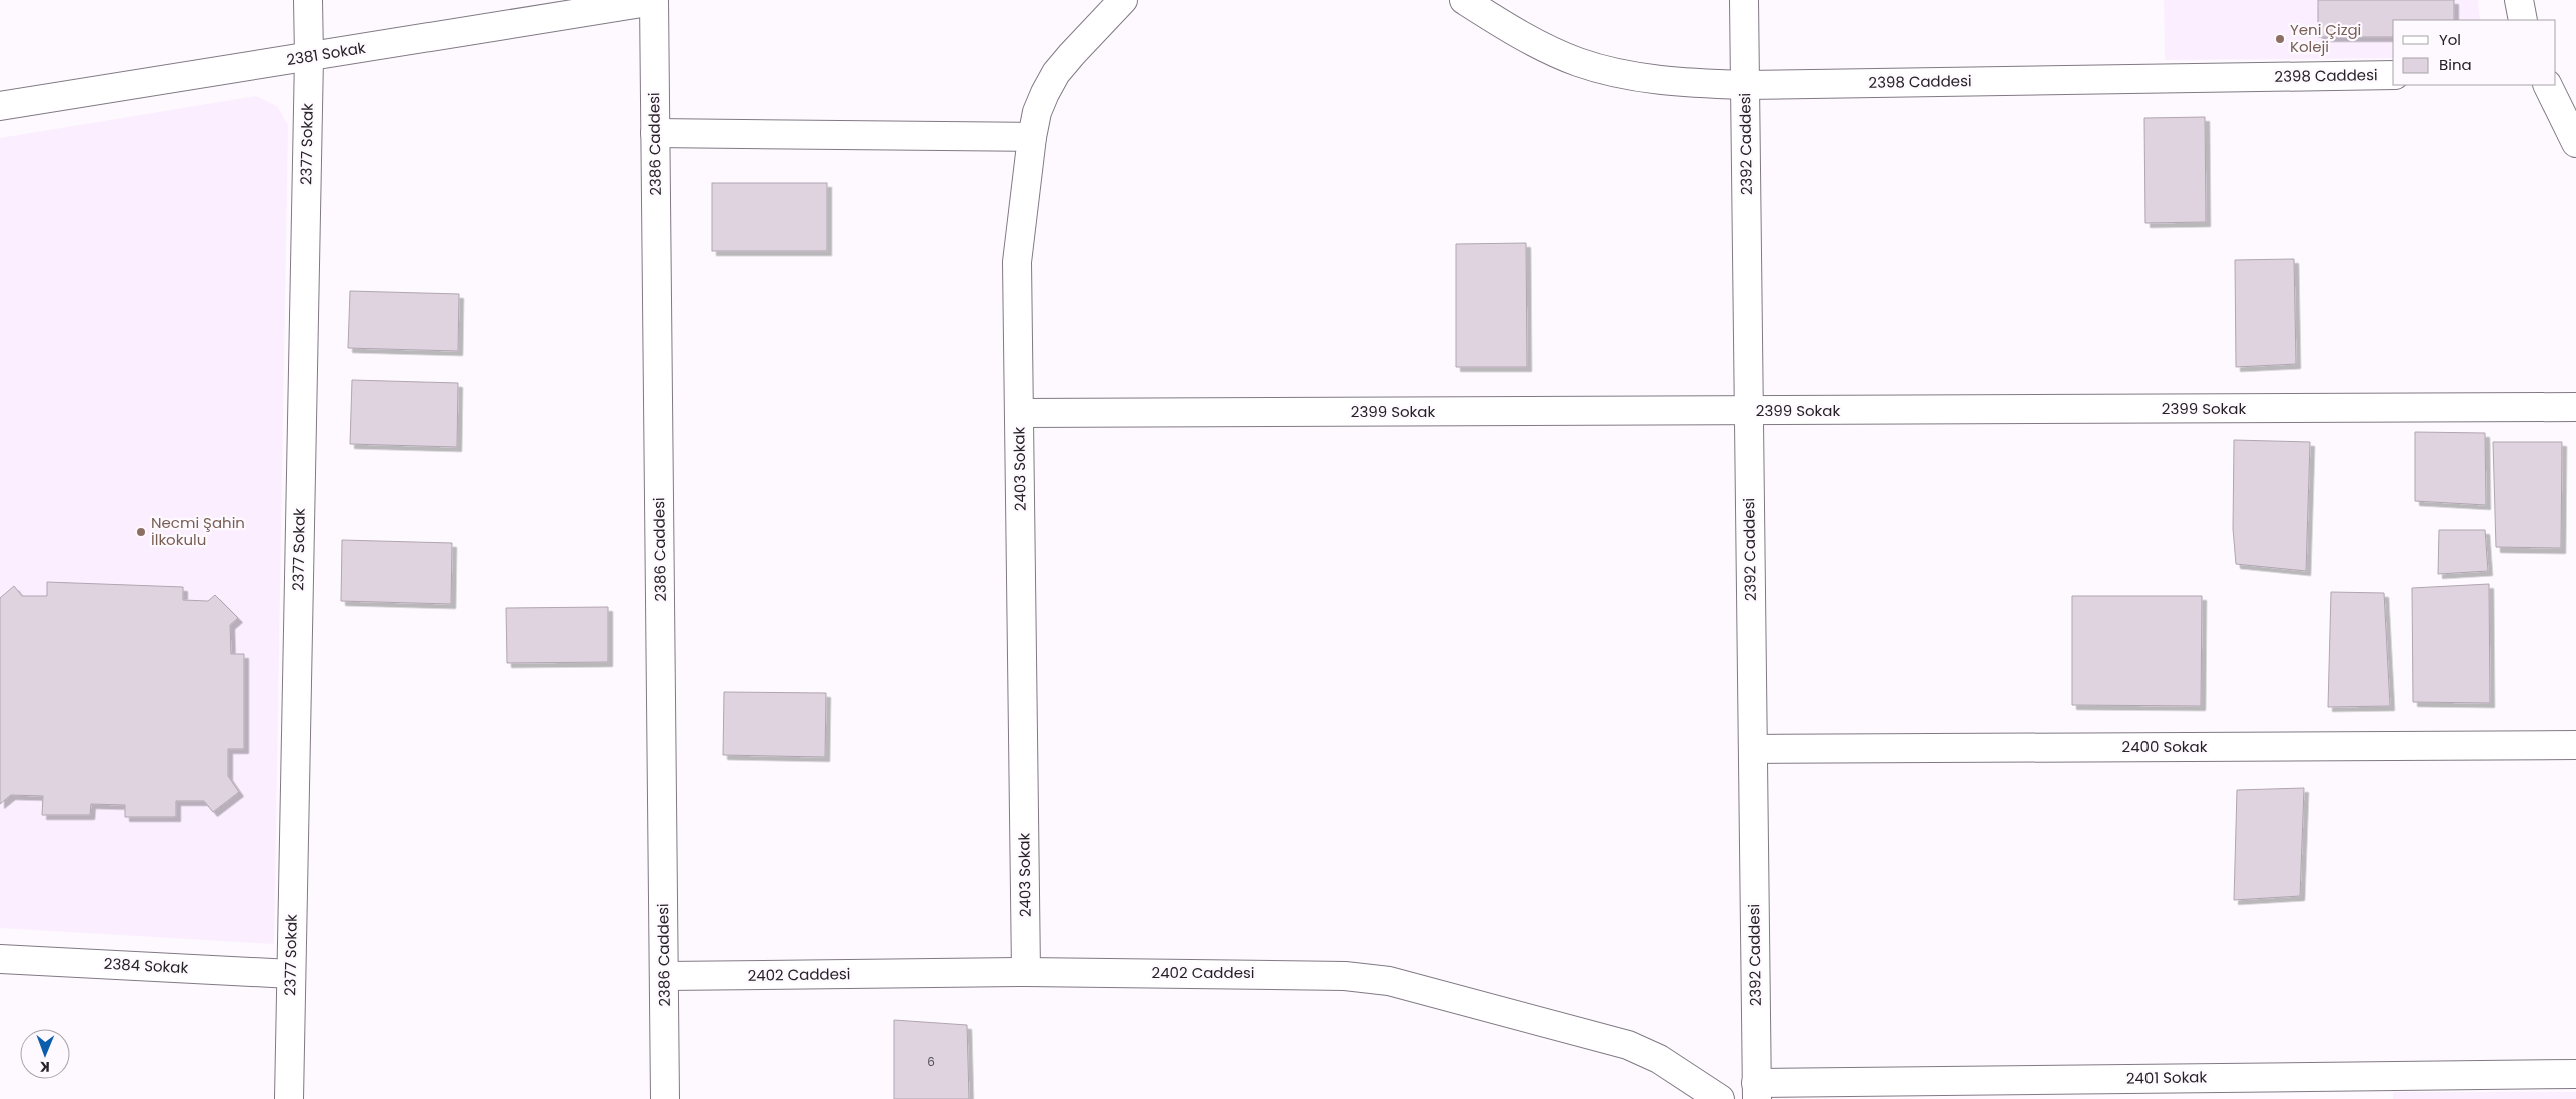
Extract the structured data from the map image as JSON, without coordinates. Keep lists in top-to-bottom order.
{
  "streets": {
    "street": [
      "2381 Sokak",
      "2398 Caddesi",
      "2377 Sokak",
      "2386 Caddesi",
      "2392 Caddesi",
      "2399 Sokak",
      "2403 Sokak",
      "2400 Sokak",
      "2384 Sokak",
      "2402 Caddesi",
      "2401 Sokak"
    ]
  },
  "crossings": [
    ["2381 Sokak", "2377 Sokak"],
    ["2381 Sokak", "2386 Caddesi"],
    ["2398 Caddesi", "2392 Caddesi"],
    ["2377 Sokak", "2384 Sokak"],
    ["2386 Caddesi", "2402 Caddesi"],
    ["2392 Caddesi", "2399 Sokak"],
    ["2392 Caddesi", "2400 Sokak"],
    ["2392 Caddesi", "2401 Sokak"],
    ["2399 Sokak", "2403 Sokak"],
    ["2403 Sokak", "2402 Caddesi"]
  ],
  "places": ["Yeni Çizgi Koleji", "Necmi Şahin İlkokulu"],
  "house_numbers": ["6"],
  "legend": ["Yol", "Bina"],
  "north": "bottom"
}
